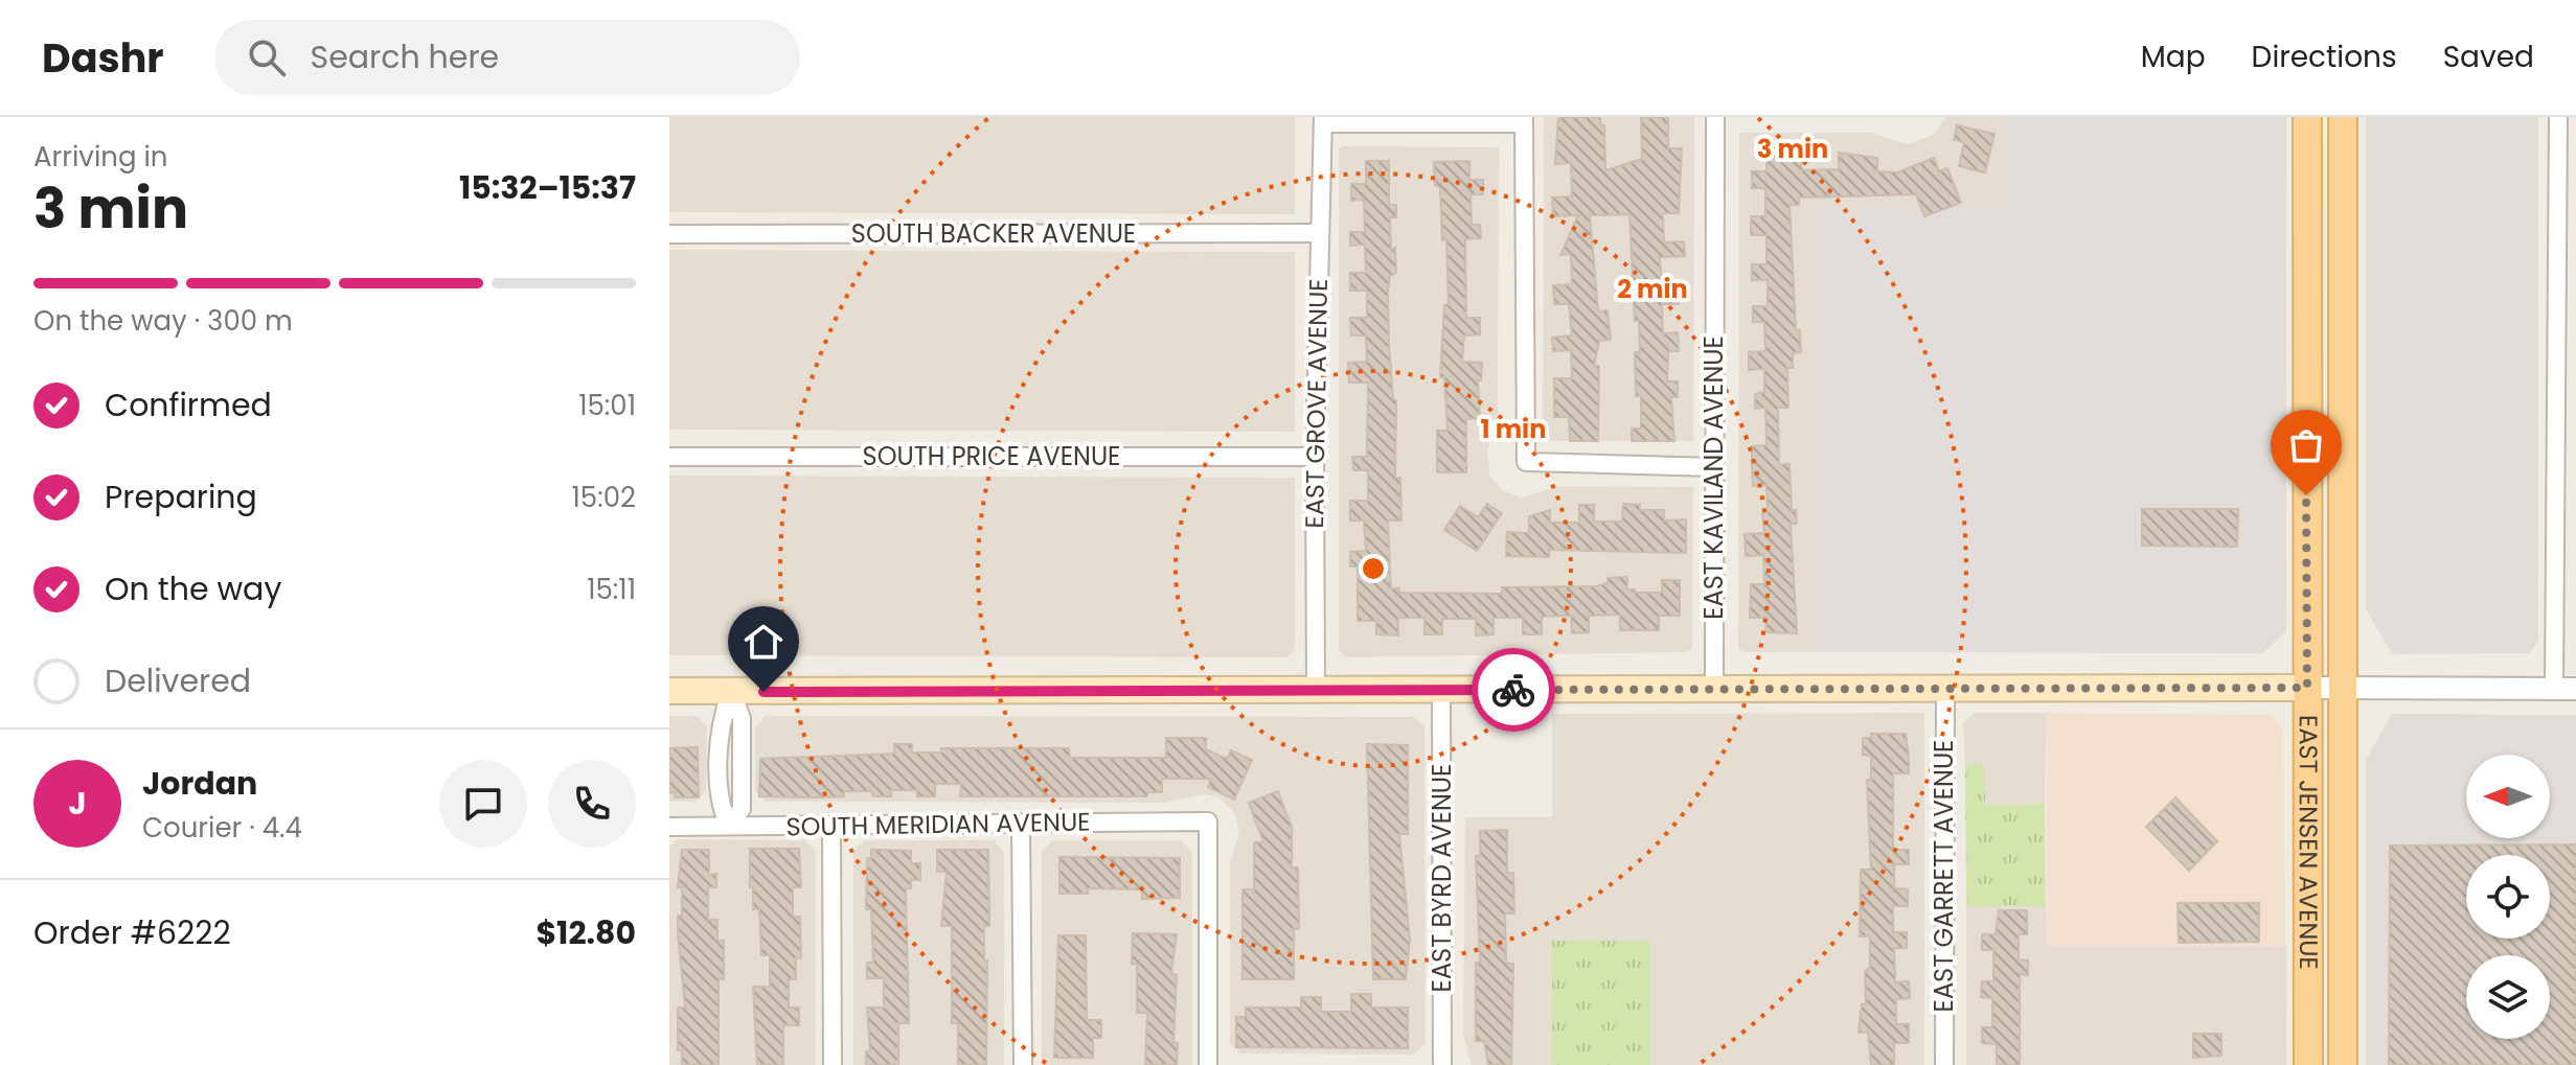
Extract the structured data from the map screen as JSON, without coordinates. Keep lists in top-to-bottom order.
{
  "streets": {
    "main road": ["EAST JENSEN AVENUE"],
    "street": [
      "SOUTH BACKER AVENUE",
      "EAST GROVE AVENUE",
      "SOUTH PRICE AVENUE",
      "EAST KAVILAND AVENUE",
      "SOUTH MERIDIAN AVENUE",
      "EAST GARRETT AVENUE",
      "EAST BYRD AVENUE"
    ]
  },
  "crossings": [
    ["SOUTH BACKER AVENUE", "EAST GROVE AVENUE"],
    ["EAST GROVE AVENUE", "SOUTH PRICE AVENUE"]
  ],
  "north": "left",
  "page": {
    "header": "Dashr",
    "search": "Search here",
    "nav": ["Map", "Directions", "Saved"],
    "heading": ["3 min", "Arriving in", "15:32–15:37"],
    "panel": [
      "Jordan",
      "Courier · 4.4",
      "Order #6222",
      "$12.80"
    ],
    "bar": "On the way · 300 m",
    "list": [
      ["Confirmed", "15:01"],
      ["Preparing", "15:02"],
      ["On the way", "15:11"],
      "Delivered"
    ],
    "round": "J"
  },
  "rings": ["3 min", "2 min", "1 min"]
}
